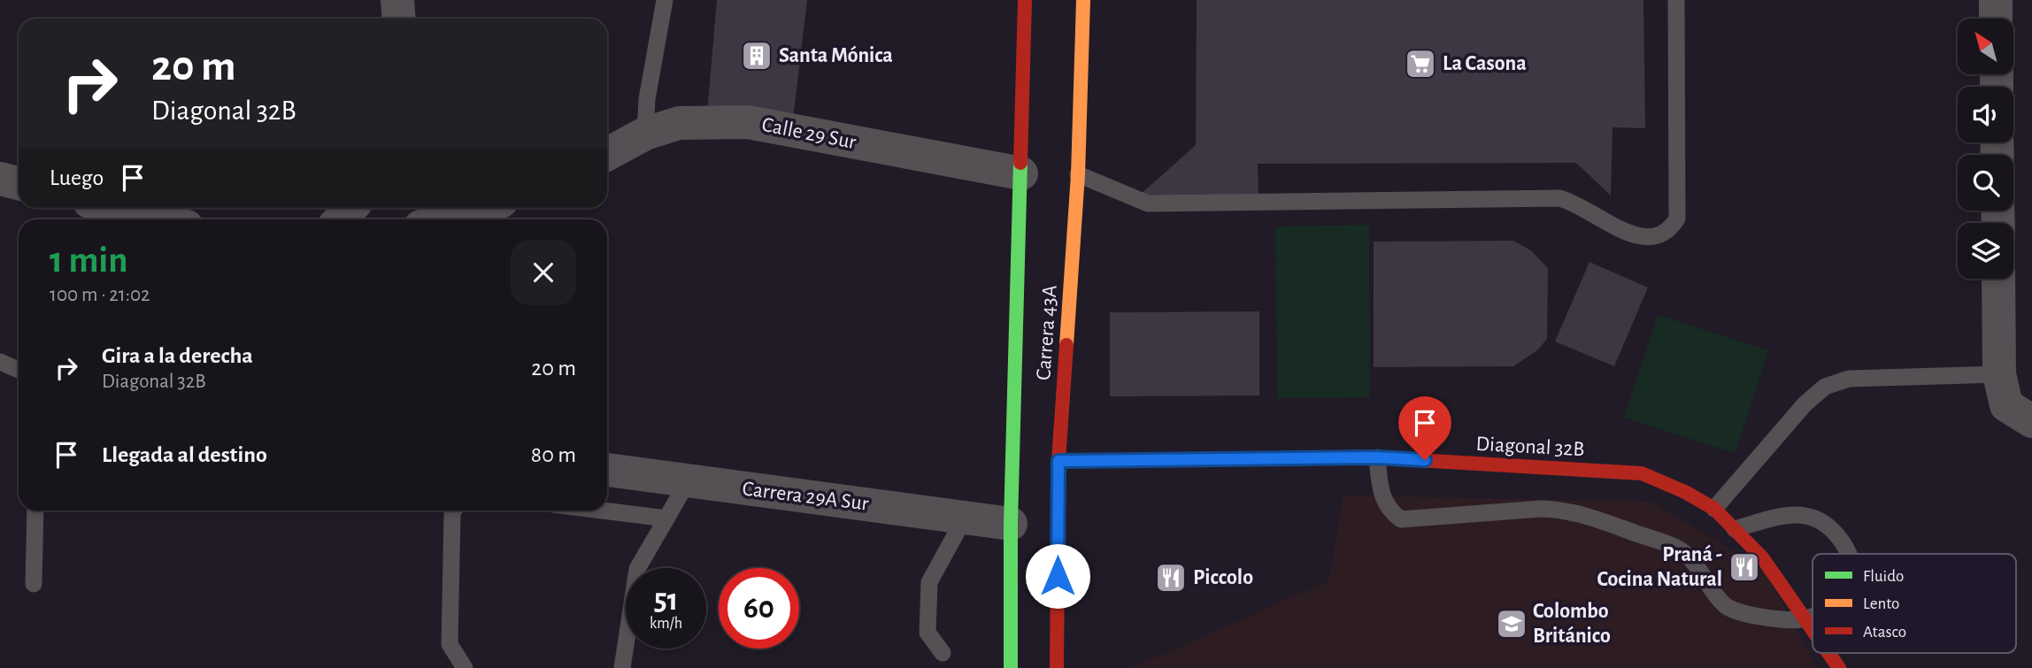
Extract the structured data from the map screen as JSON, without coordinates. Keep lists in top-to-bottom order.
{
  "streets": {
    "main road": ["Carrera 43A", "Diagonal 32B"],
    "street": ["Calle 29 Sur", "Carrera 29A Sur"]
  },
  "crossings": [
    ["Calle 29 Sur", "Carrera 43A"],
    ["Carrera 43A", "Diagonal 32B"],
    ["Carrera 43A", "Carrera 29A Sur"]
  ],
  "places": {
    "building": ["Santa Mónica"],
    "supermarket": ["La Casona"],
    "restaurant": ["Praná - Cocina Natural", "Piccolo"],
    "school or university": ["Colombo Británico"]
  },
  "legend": ["Fluido", "Lento", "Atasco"],
  "north": "top left",
  "page": {
    "turn": ["20 m", "Diagonal 32B"],
    "then": "Luego",
    "heading": ["1 min", "100 m · 21:02"],
    "list": [
      {
        "name": "Gira a la derecha",
        "note": "Diagonal 32B",
        "value": "20 m"
      },
      {
        "name": "Llegada al destino",
        "value": "80 m"
      }
    ],
    "speed": "51 km/h",
    "limit": "60"
  }
}
